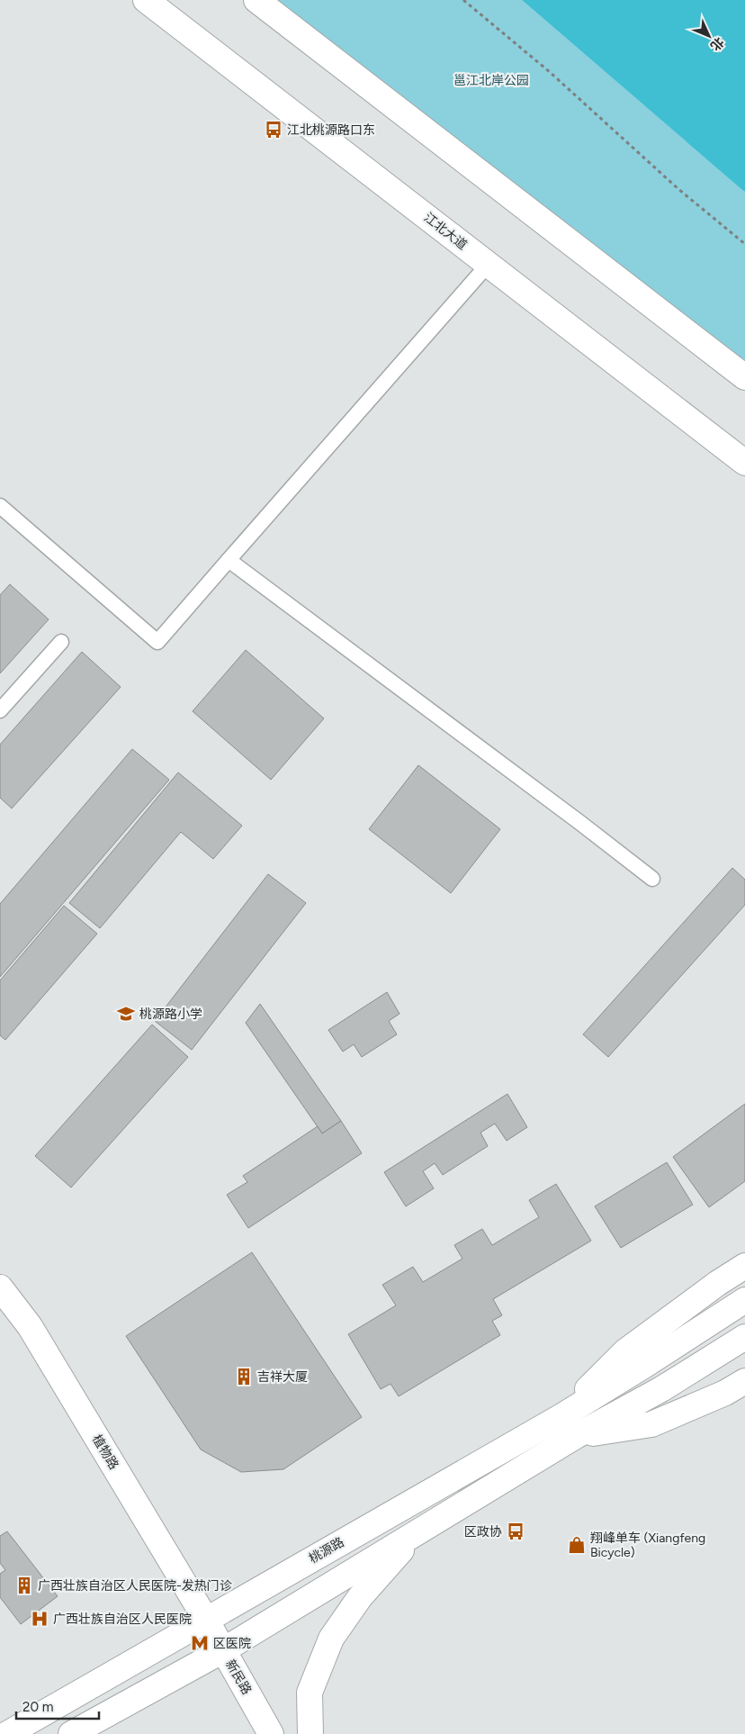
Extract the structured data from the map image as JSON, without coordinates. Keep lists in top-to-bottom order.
{
  "streets": {
    "main road": [
      "江北大道",
      "植物路",
      "桃源路",
      "新民路"
    ]
  },
  "crossings": [
    ["植物路", "桃源路"],
    ["植物路", "新民路"],
    ["桃源路", "新民路"]
  ],
  "parks": ["邕江北岸公园"],
  "places": {
    "bus stop": ["江北桃源路口东", "区政协"],
    "school or university": ["桃源路小学"],
    "building": ["吉祥大厦", "广西壮族自治区人民医院-发热门诊"],
    "shop": ["翔峰单车 (Xiangfeng Bicycle)"],
    "hospital": ["广西壮族自治区人民医院"],
    "metro station": ["区医院"]
  },
  "scale_bar": "20 m",
  "north": "bottom right"
}
